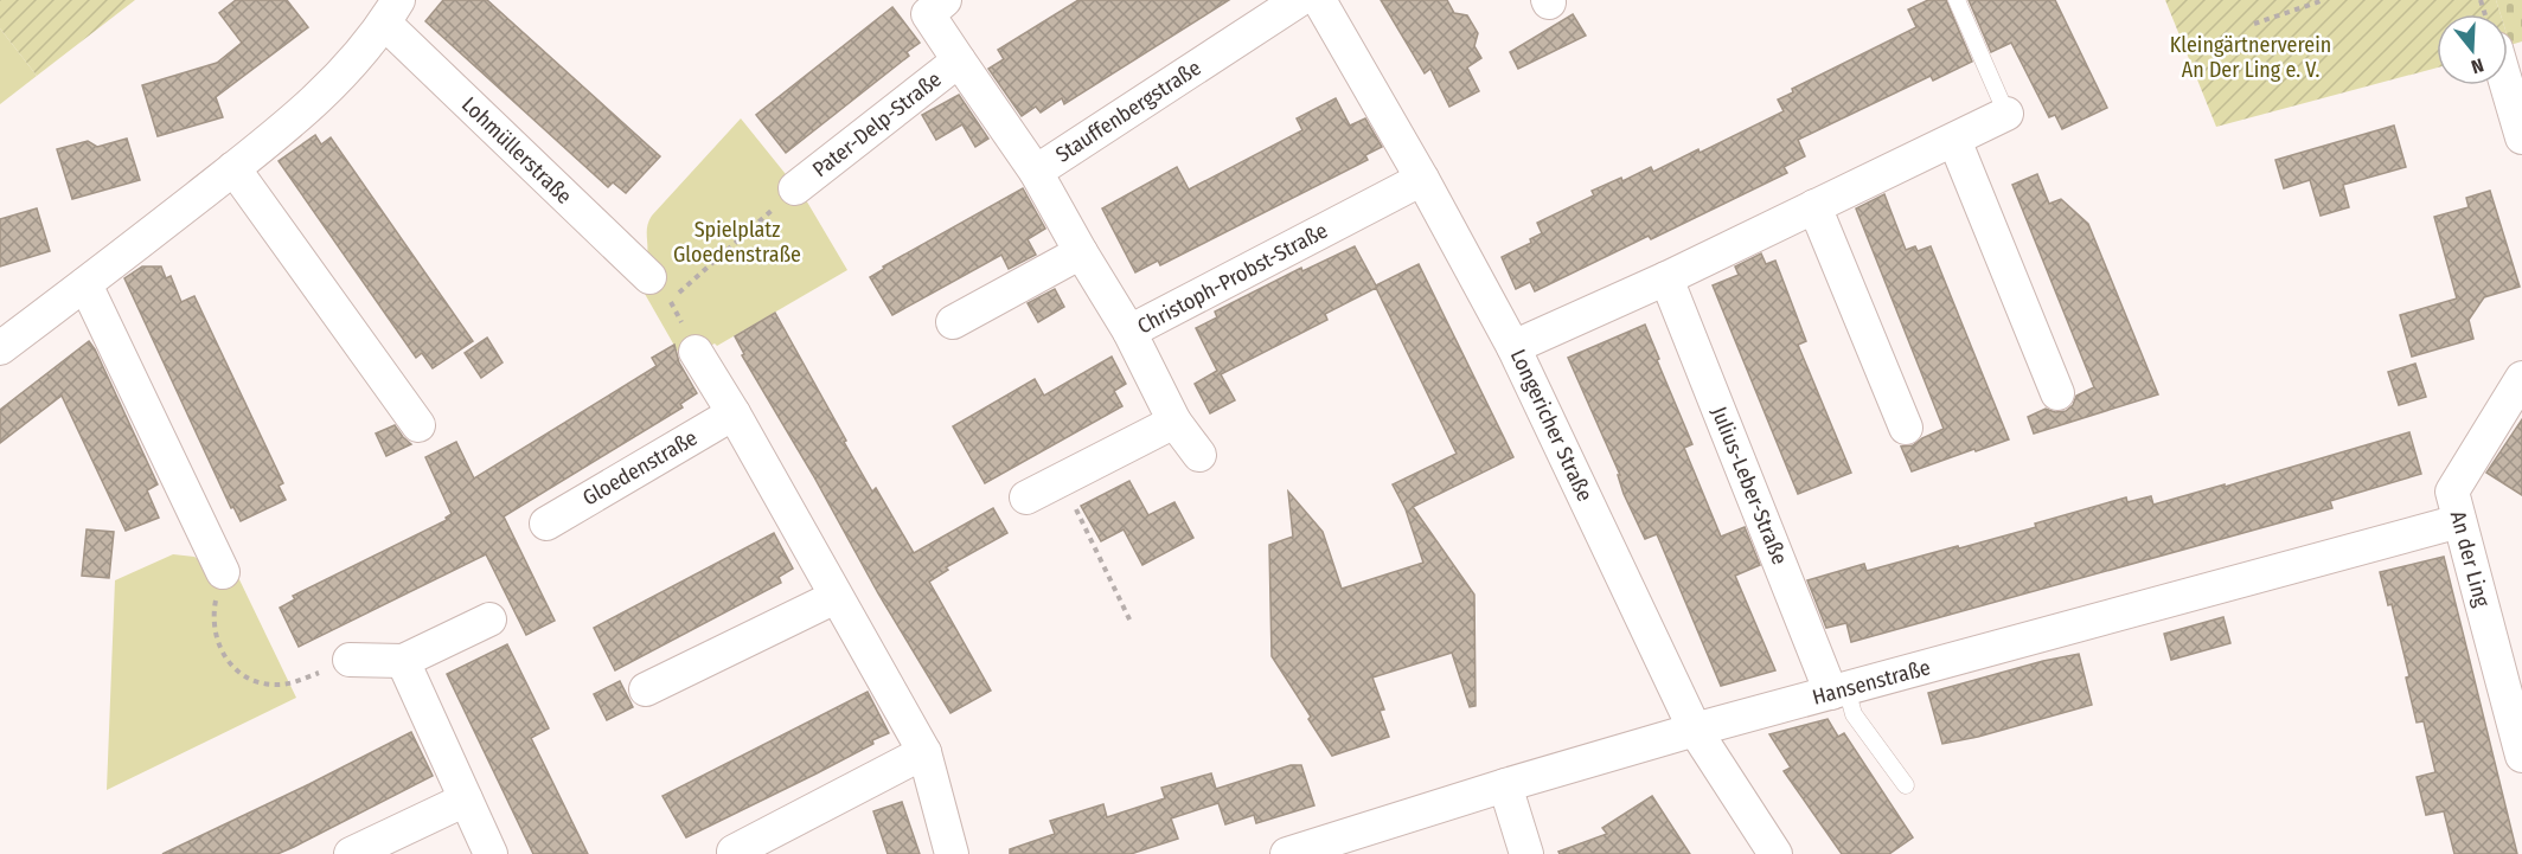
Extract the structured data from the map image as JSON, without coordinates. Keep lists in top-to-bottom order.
{
  "streets": {
    "street": [
      "Stauffenbergstraße",
      "Pater-Delp-Straße",
      "Lohmüllerstraße",
      "Christoph-Probst-Straße",
      "Longericher Straße",
      "Gloedenstraße",
      "Julius-Leber-Straße",
      "An der Ling",
      "Hansenstraße"
    ]
  },
  "crossings": [
    ["Stauffenbergstraße", "Pater-Delp-Straße"],
    ["Stauffenbergstraße", "Christoph-Probst-Straße"],
    ["Christoph-Probst-Straße", "Longericher Straße"],
    ["Longericher Straße", "Hansenstraße"],
    ["Julius-Leber-Straße", "Hansenstraße"],
    ["An der Ling", "Hansenstraße"]
  ],
  "parks": ["Kleingärtnerverein An Der Ling e. V.", "Spielplatz Gloedenstraße"],
  "north": "bottom"
}
